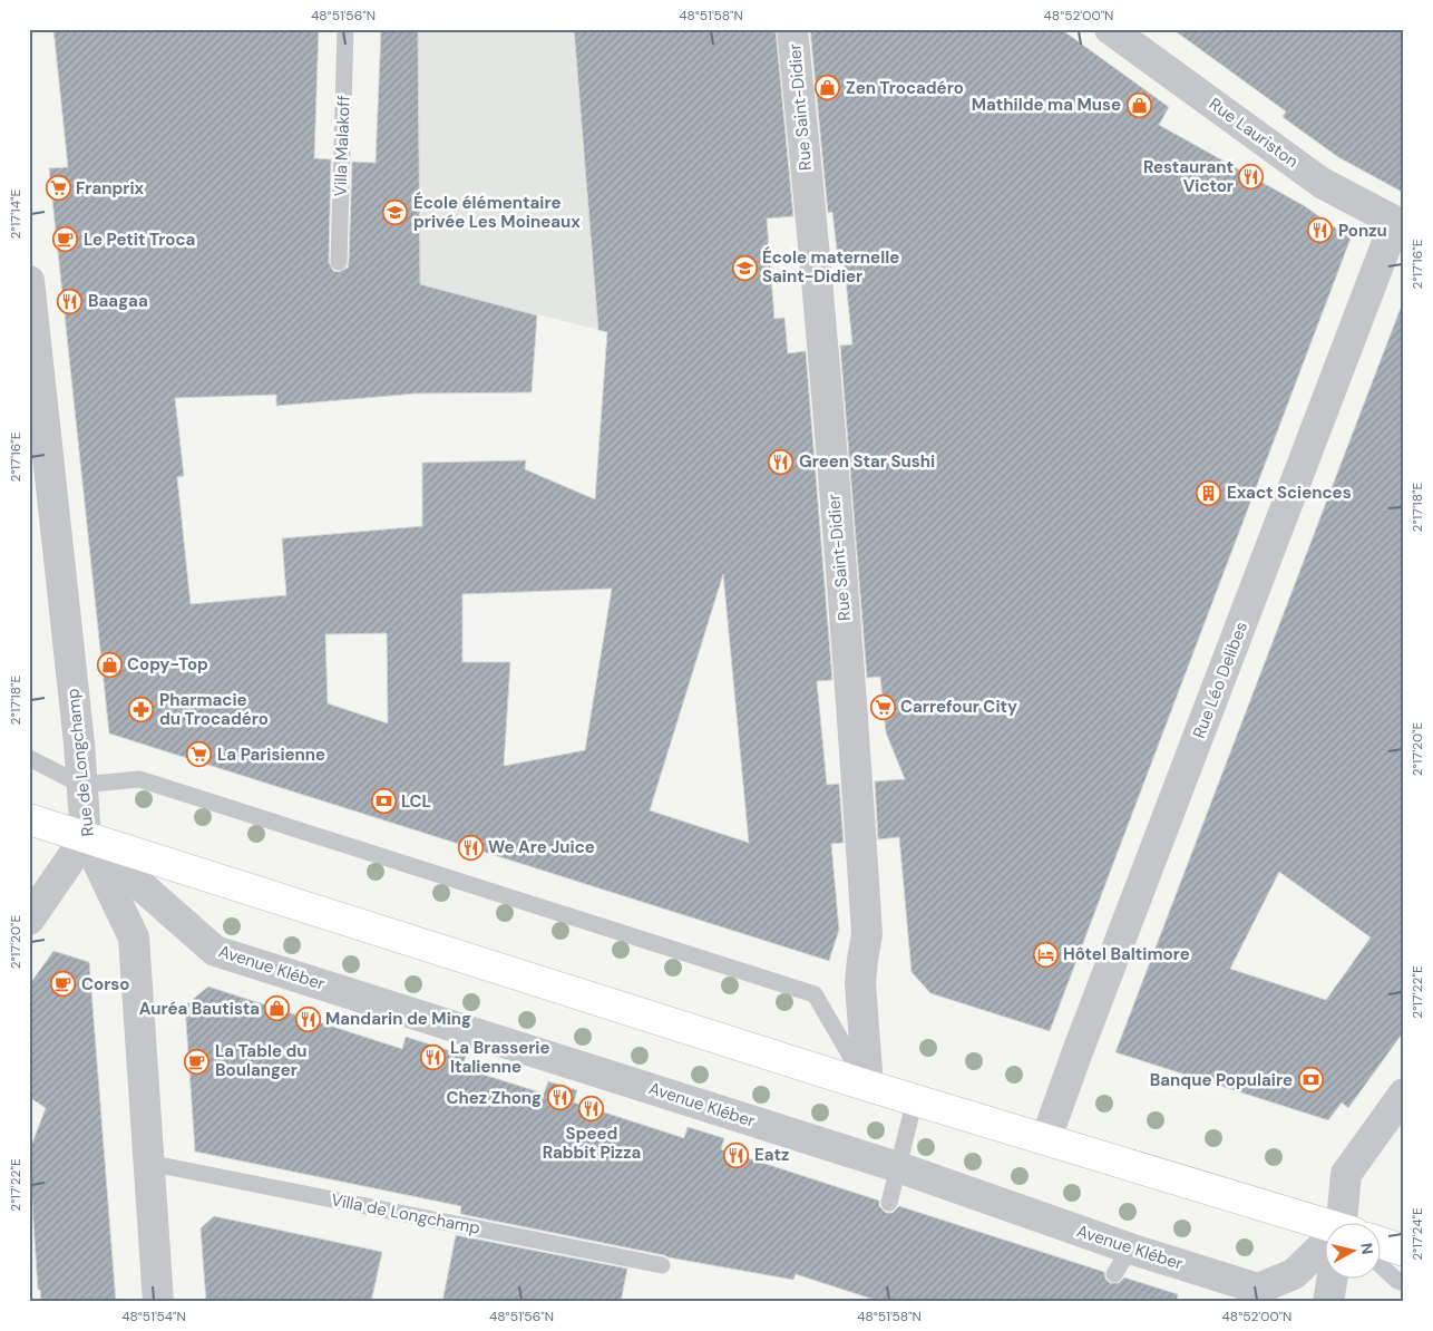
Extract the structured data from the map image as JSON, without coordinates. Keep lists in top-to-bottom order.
{
  "streets": {
    "main road": ["Avenue Kléber"],
    "street": [
      "Rue Saint-Didier",
      "Rue Lauriston",
      "Rue Léo Delibes",
      "Rue de Longchamp"
    ],
    "lane": ["Villa Malakoff", "Villa de Longchamp"]
  },
  "crossings": [
    ["Rue Saint-Didier", "Avenue Kléber"],
    ["Rue Lauriston", "Rue Léo Delibes"],
    ["Rue Léo Delibes", "Avenue Kléber"],
    ["Rue de Longchamp", "Avenue Kléber"],
    ["Rue de Longchamp", "Villa de Longchamp"]
  ],
  "places": {
    "shop": [
      "Zen Trocadéro",
      "Mathilde ma Muse",
      "Copy-Top",
      "Auréa Bautista"
    ],
    "restaurant": [
      "Restaurant Victor",
      "Ponzu",
      "Baagaa",
      "Green Star Sushi",
      "We Are Juice",
      "Mandarin de Ming",
      "La Brasserie Italienne",
      "Chez Zhong",
      "Speed Rabbit Pizza",
      "Eatz"
    ],
    "supermarket": ["Franprix", "Carrefour City", "La Parisienne"],
    "school or university": ["École élémentaire privée Les Moineaux", "École maternelle Saint-Didier"],
    "cafe": ["Le Petit Troca", "Corso", "La Table du Boulanger"],
    "building": ["Exact Sciences"],
    "pharmacy": ["Pharmacie du Trocadéro"],
    "bank": ["LCL", "Banque Populaire"],
    "hotel": ["Hôtel Baltimore"]
  },
  "north": "right",
  "coordinates": [
    "48°51'56\"N",
    "48°51'58\"N",
    "48°52'00\"N",
    "2°17'14\"E",
    "2°17'16\"E",
    "2°17'18\"E",
    "2°17'20\"E",
    "2°17'22\"E",
    "2°17'24\"E",
    "48°51'54\"N"
  ]
}
